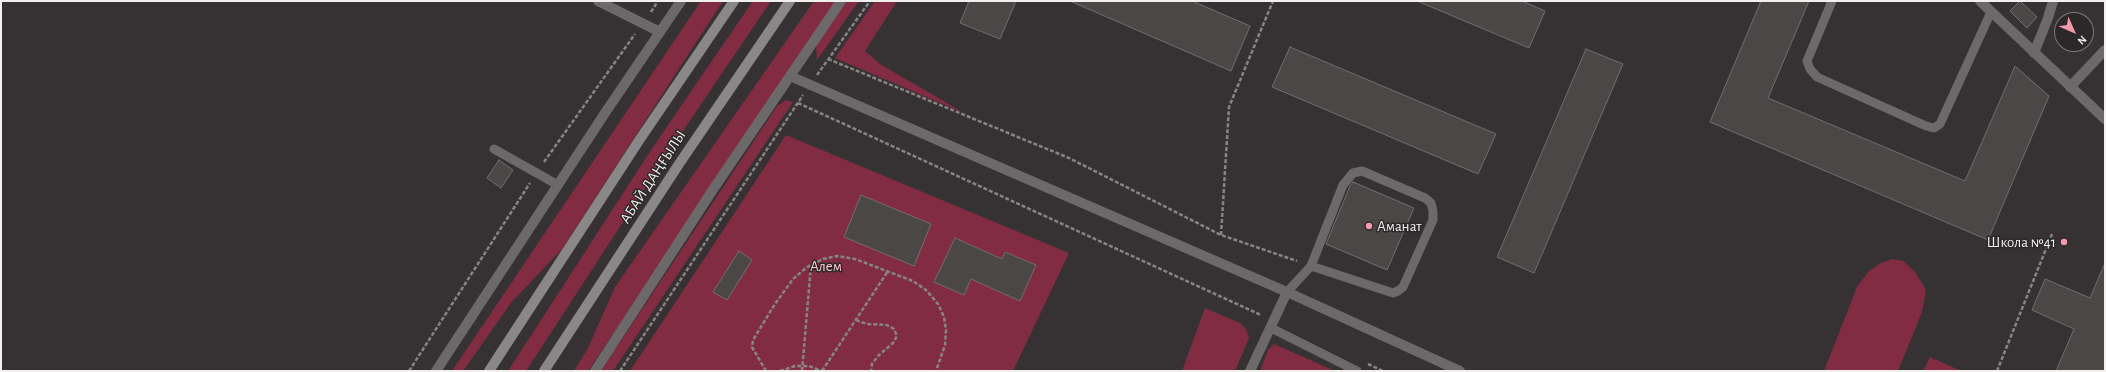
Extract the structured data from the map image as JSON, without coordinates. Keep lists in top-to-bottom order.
{
  "streets": {
    "main road": ["АБАЙ ДАҢҒЫЛЫ"]
  },
  "parks": ["Алем"],
  "places": ["Аманат", "Школа №41"],
  "north": "bottom right"
}
